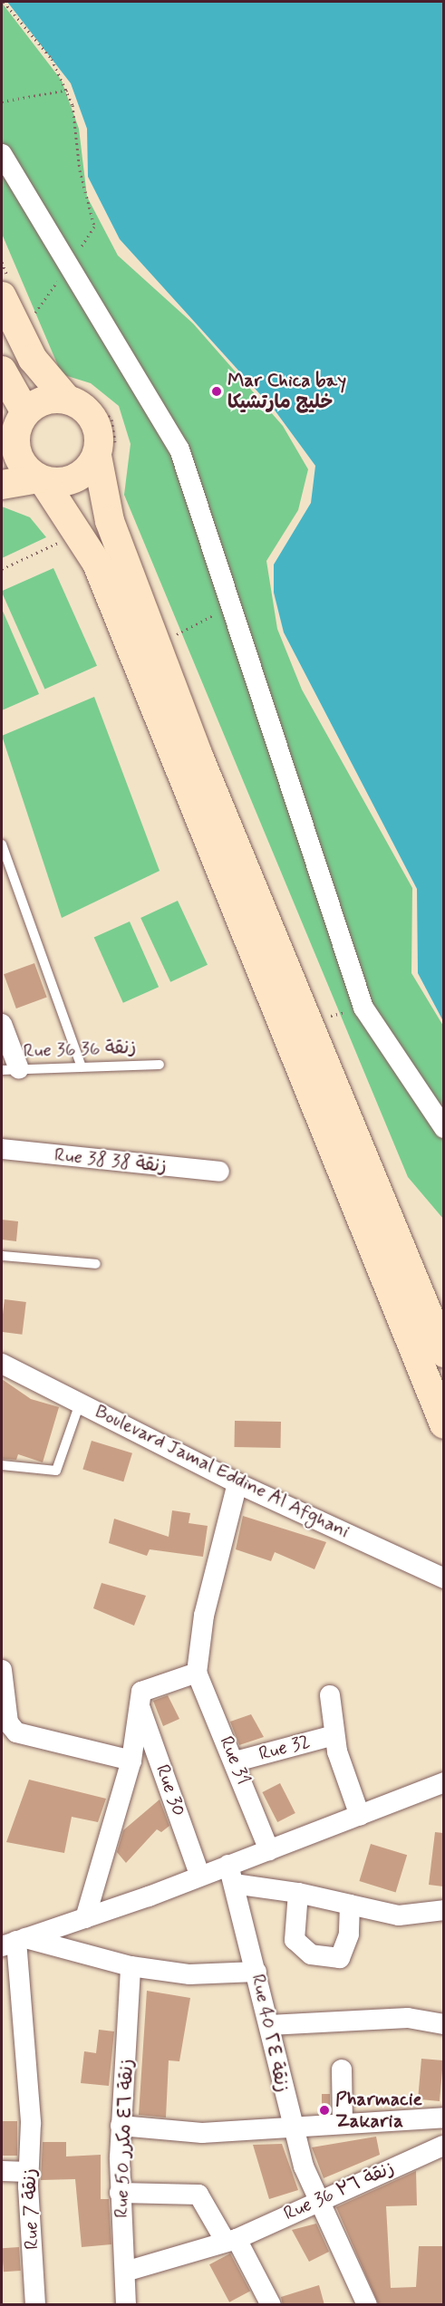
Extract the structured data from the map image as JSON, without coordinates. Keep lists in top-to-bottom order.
{
  "streets": {
    "street": [
      "Rue 38 زنقة 38",
      "Boulevard Jamal Eddine Al Afghani",
      "Rue 32",
      "Rue 31",
      "Rue 30",
      "Rue 40 زنقة ٢٤",
      "Rue 50 زنقة ٤٦ مكرر",
      "Rue 36 زنقة ٣٦",
      "Rue 7 زنقة"
    ],
    "lane": ["Rue 36 زنقة 36"]
  },
  "crossings": [
    ["Rue 32", "Rue 31"],
    ["Rue 40 زنقة ٢٤", "Rue 36 زنقة ٣٦"],
    ["Rue 50 زنقة ٤٦ مكرر", "Rue 36 زنقة ٣٦"]
  ],
  "places": ["Mar Chica bay خليج مارتشيكا", "Pharmacie Zakaria"]
}
